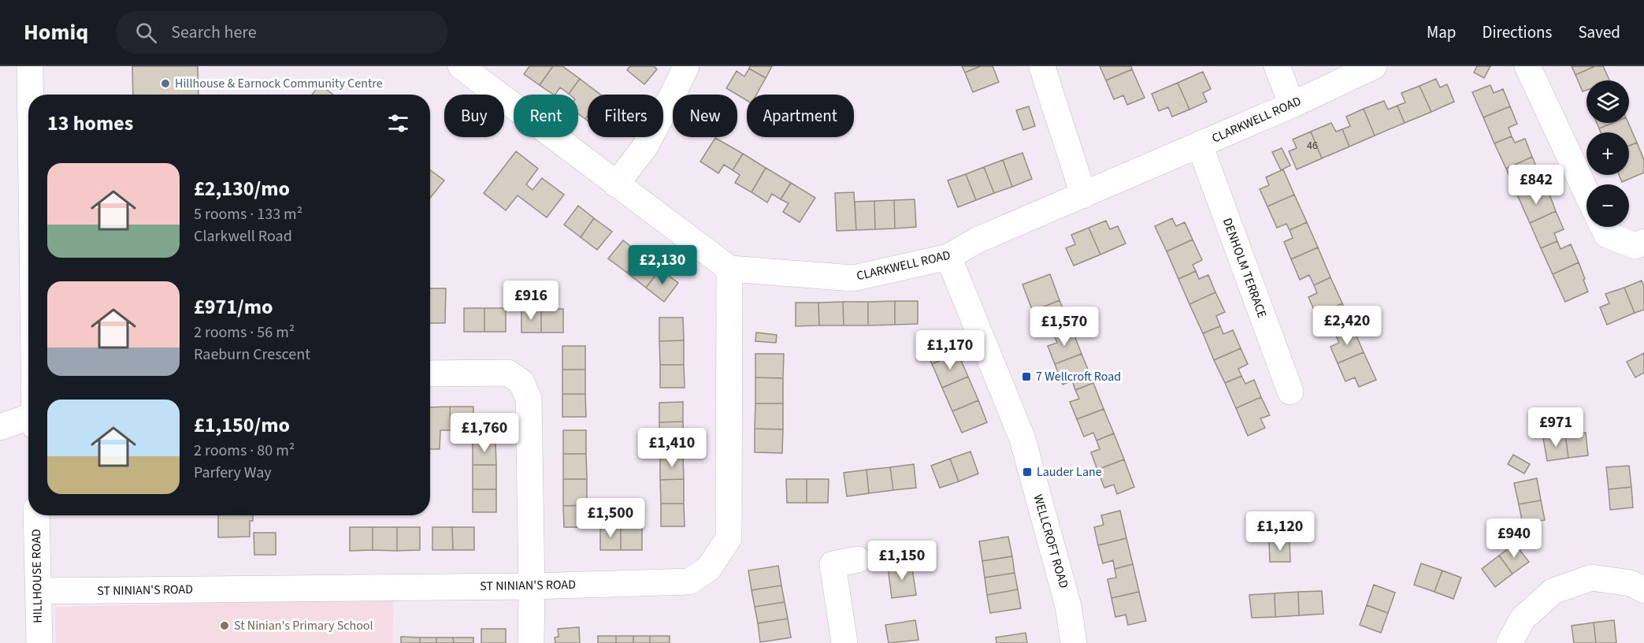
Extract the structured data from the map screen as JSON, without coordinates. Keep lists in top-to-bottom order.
{
  "streets": {
    "street": [
      "CLARKWELL ROAD",
      "DENHOLM TERRACE",
      "WELLCROFT ROAD",
      "HILLHOUSE ROAD",
      "ST NINIAN'S ROAD"
    ]
  },
  "crossings": [
    ["CLARKWELL ROAD", "DENHOLM TERRACE"],
    ["CLARKWELL ROAD", "WELLCROFT ROAD"],
    ["CLARKWELL ROAD", "ST NINIAN'S ROAD"],
    ["HILLHOUSE ROAD", "ST NINIAN'S ROAD"]
  ],
  "places": {
    "other": ["Hillhouse & Earnock Community Centre", "St Ninian's Primary School"],
    "transit": ["7 Wellcroft Road", "Lauder Lane"]
  },
  "house_numbers": ["46"],
  "page": {
    "header": "Homiq",
    "search": "Search here",
    "nav": ["Map", "Directions", "Saved"],
    "map_buttons": ["+", "−"],
    "chip": [
      "Buy",
      "Rent",
      "Filters",
      "New",
      "Apartment"
    ],
    "heading": "13 homes",
    "list": [
      {
        "name": "£2,130/mo",
        "note": "5 rooms · 133 m² · Clarkwell Road"
      },
      {
        "name": "£971/mo",
        "note": "2 rooms · 56 m² · Raeburn Crescent"
      },
      {
        "name": "£1,150/mo",
        "note": "2 rooms · 80 m² · Parfery Way"
      }
    ],
    "price": [
      "£842",
      "£2,130",
      "£916",
      "£2,420",
      "£1,570",
      "£1,170",
      "£971",
      "£1,760",
      "£1,410",
      "£1,500",
      "£1,120",
      "£940",
      "£1,150"
    ]
  }
}
